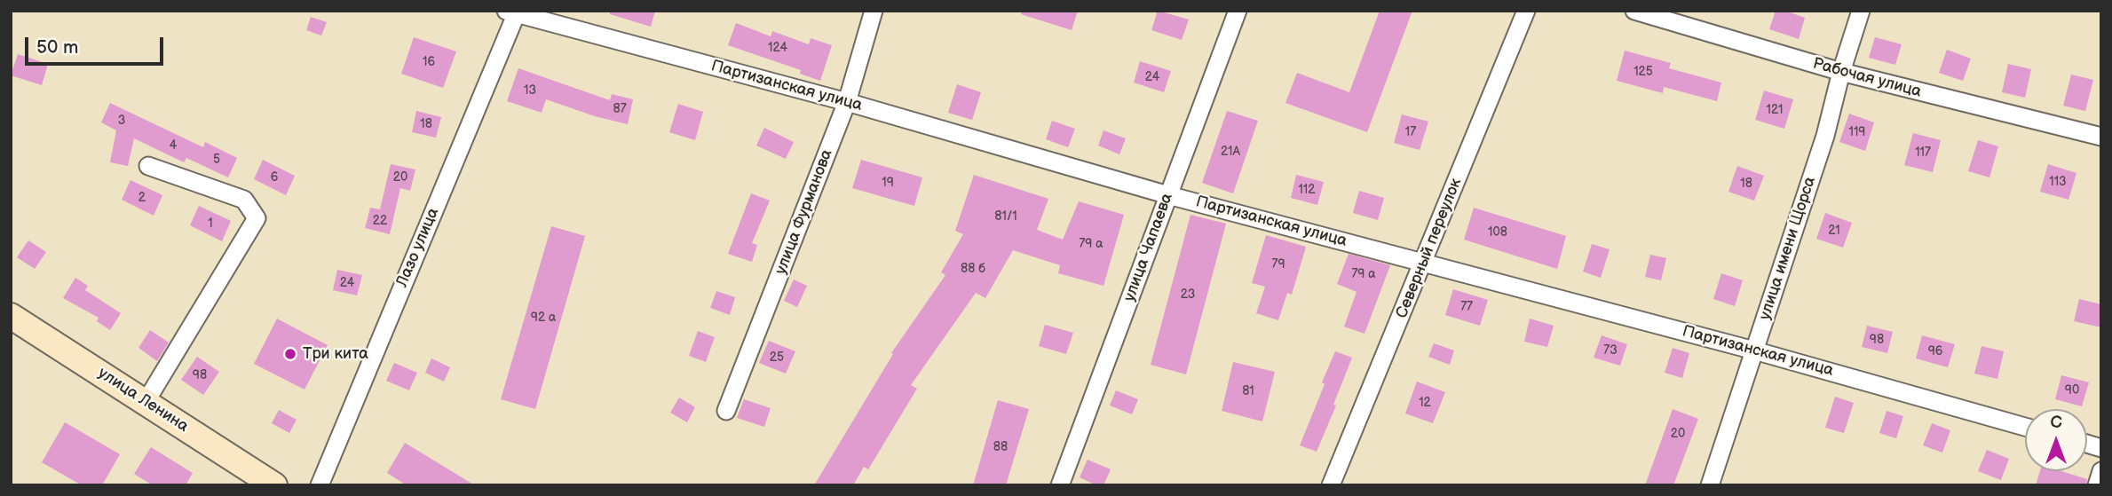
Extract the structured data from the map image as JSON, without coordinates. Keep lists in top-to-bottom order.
{
  "streets": {
    "main road": ["улица Ленина"],
    "street": [
      "Рабочая улица",
      "Партизанская улица",
      "улица Фурманова",
      "Лазо улица",
      "улица Чапаева",
      "Северный переулок",
      "улица имени Щорса"
    ]
  },
  "crossings": [
    ["Рабочая улица", "улица имени Щорса"],
    ["Партизанская улица", "улица Фурманова"],
    ["Партизанская улица", "Лазо улица"],
    ["Партизанская улица", "улица Чапаева"],
    ["Партизанская улица", "Северный переулок"],
    ["Партизанская улица", "улица имени Щорса"]
  ],
  "places": ["Три кита"],
  "house_numbers": [
    "124",
    "16",
    "125",
    "24",
    "13",
    "87",
    "121",
    "3",
    "18",
    "17",
    "119",
    "4",
    "21А",
    "117",
    "5",
    "6",
    "20",
    "113",
    "19",
    "18",
    "112",
    "2",
    "81/1",
    "22",
    "1",
    "21",
    "108",
    "79 а",
    "79",
    "88 б",
    "79 а",
    "24",
    "23",
    "77",
    "92 а",
    "98",
    "73",
    "96",
    "25",
    "98",
    "90",
    "81",
    "12",
    "20",
    "88"
  ],
  "scale_bar": "50 m",
  "north": "top"
}
